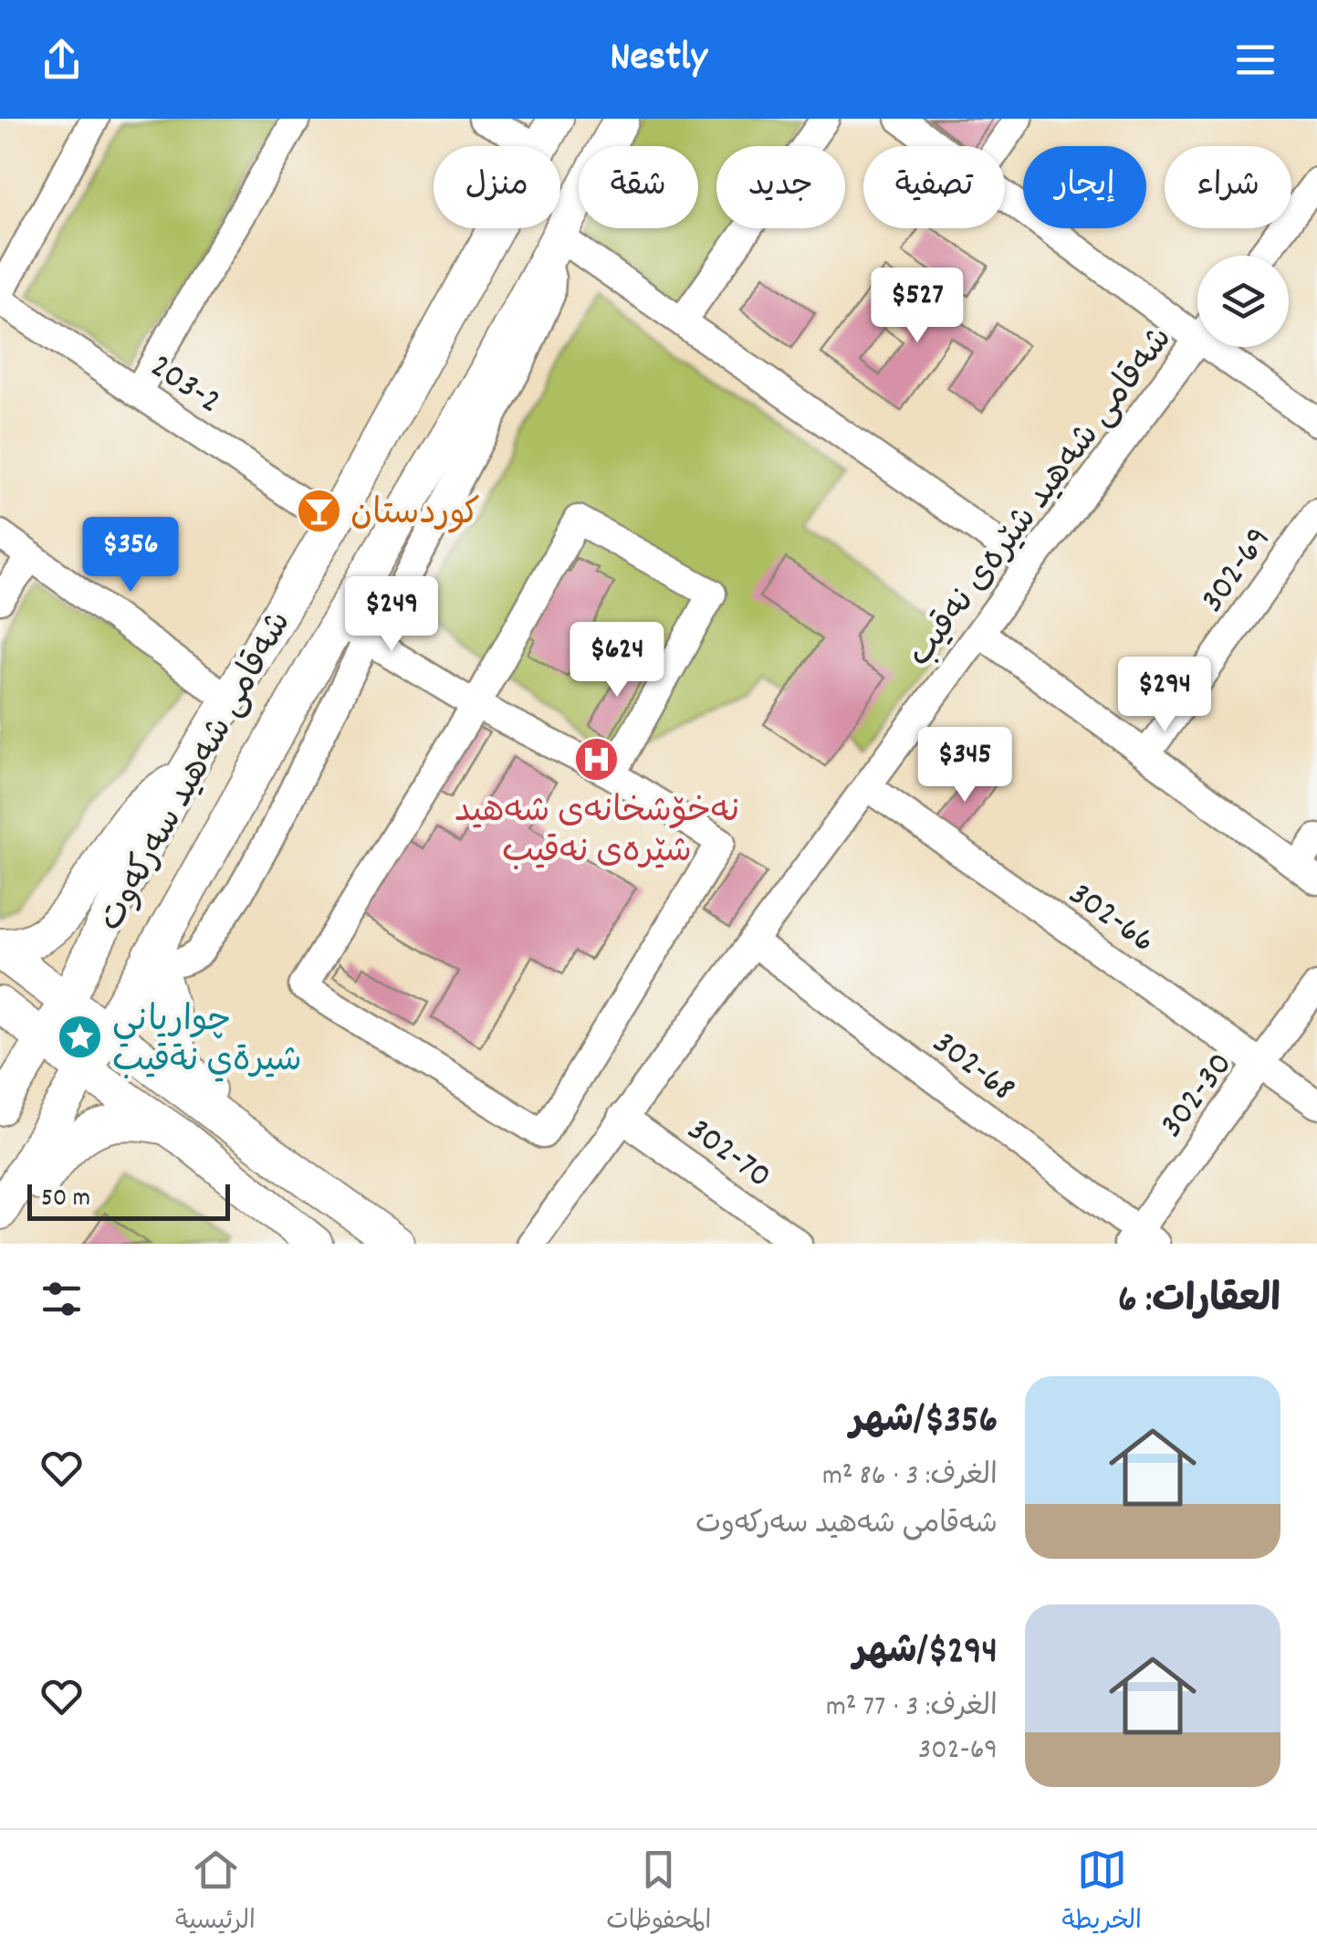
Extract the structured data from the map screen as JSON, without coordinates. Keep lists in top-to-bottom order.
{
  "streets": {
    "main road": ["شەقامی شەهید سەرکەوت"],
    "street": [
      "203-2",
      "شەقامی شەهید شێرەی نەقیب",
      "302-69",
      "302-66",
      "302-68",
      "302-30",
      "302-70"
    ]
  },
  "crossings": [
    ["203-2", "شەقامی شەهید سەرکەوت"],
    ["شەقامی شەهید شێرەی نەقیب", "302-66"],
    ["شەقامی شەهید شێرەی نەقیب", "302-68"],
    ["شەقامی شەهید شێرەی نەقیب", "302-70"],
    ["302-66", "302-30"],
    ["302-68", "302-30"]
  ],
  "places": {
    "bar": ["كوردستان"],
    "hospital": ["نەخۆشخانەی شەهید شێرەی نەقیب"],
    "place": ["چوارياني شيرةي نةقيب"]
  },
  "scale_bar": "50 m",
  "page": {
    "header": "Nestly",
    "chip": [
      "شراء",
      "إيجار",
      "تصفية",
      "جديد",
      "شقة",
      "منزل"
    ],
    "price": [
      "$527",
      "$356",
      "$249",
      "$624",
      "$294",
      "$345"
    ],
    "scale": "50 m",
    "heading": "العقارات: 6",
    "list": [
      {
        "name": "$356/شهر",
        "note": "الغرف: 3 · 86 m² · شەقامی شەهید سەرکەوت"
      },
      {
        "name": "$294/شهر",
        "note": "الغرف: 3 · 77 m² · 302-69"
      }
    ],
    "tabs": ["الخريطة", "المحفوظات", "الرئيسية"]
  }
}
